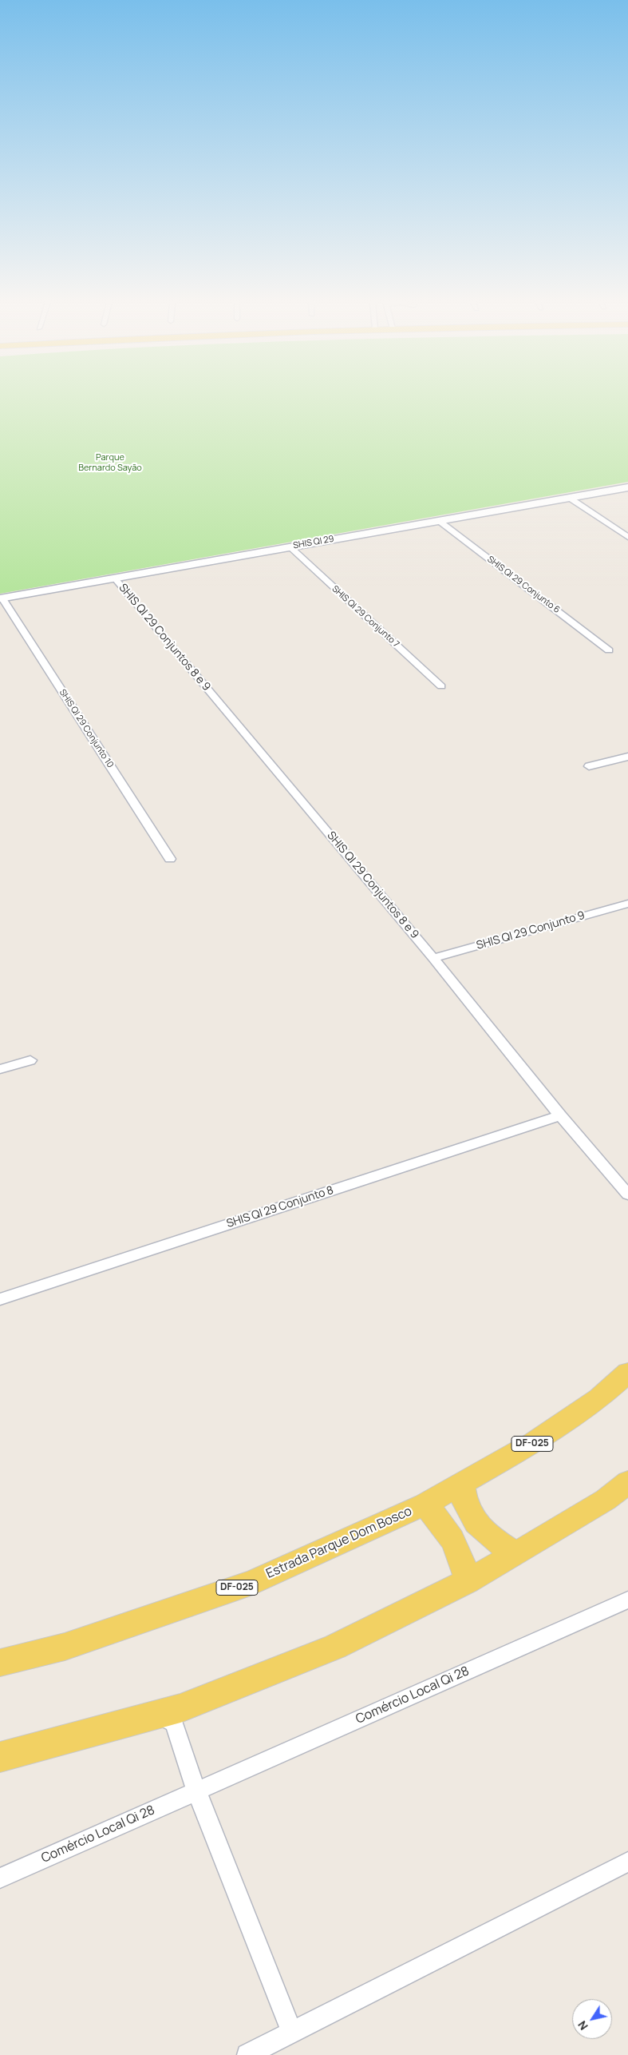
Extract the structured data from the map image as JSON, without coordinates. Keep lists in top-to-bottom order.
{
  "streets": {
    "main road": ["DF-025", "Estrada Parque Dom Bosco"],
    "street": [
      "SHIS QI 29",
      "SHIS QI 29 Conjunto 6",
      "SHIS QI 29 Conjunto 7",
      "SHIS QI 29 Conjuntos 8 e 9",
      "SHIS QI 29 Conjunto 10",
      "SHIS QI 29 Conjunto 9",
      "SHIS QI 29 Conjunto 8",
      "Comércio Local Qi 28"
    ]
  },
  "crossings": [
    ["SHIS QI 29", "SHIS QI 29 Conjunto 6"],
    ["SHIS QI 29", "SHIS QI 29 Conjunto 7"],
    ["SHIS QI 29", "SHIS QI 29 Conjuntos 8 e 9"],
    ["SHIS QI 29", "SHIS QI 29 Conjunto 10"],
    ["SHIS QI 29 Conjuntos 8 e 9", "SHIS QI 29 Conjunto 9"],
    ["SHIS QI 29 Conjuntos 8 e 9", "SHIS QI 29 Conjunto 8"]
  ],
  "parks": ["Parque Bernardo Sayão"],
  "north": "bottom left"
}
